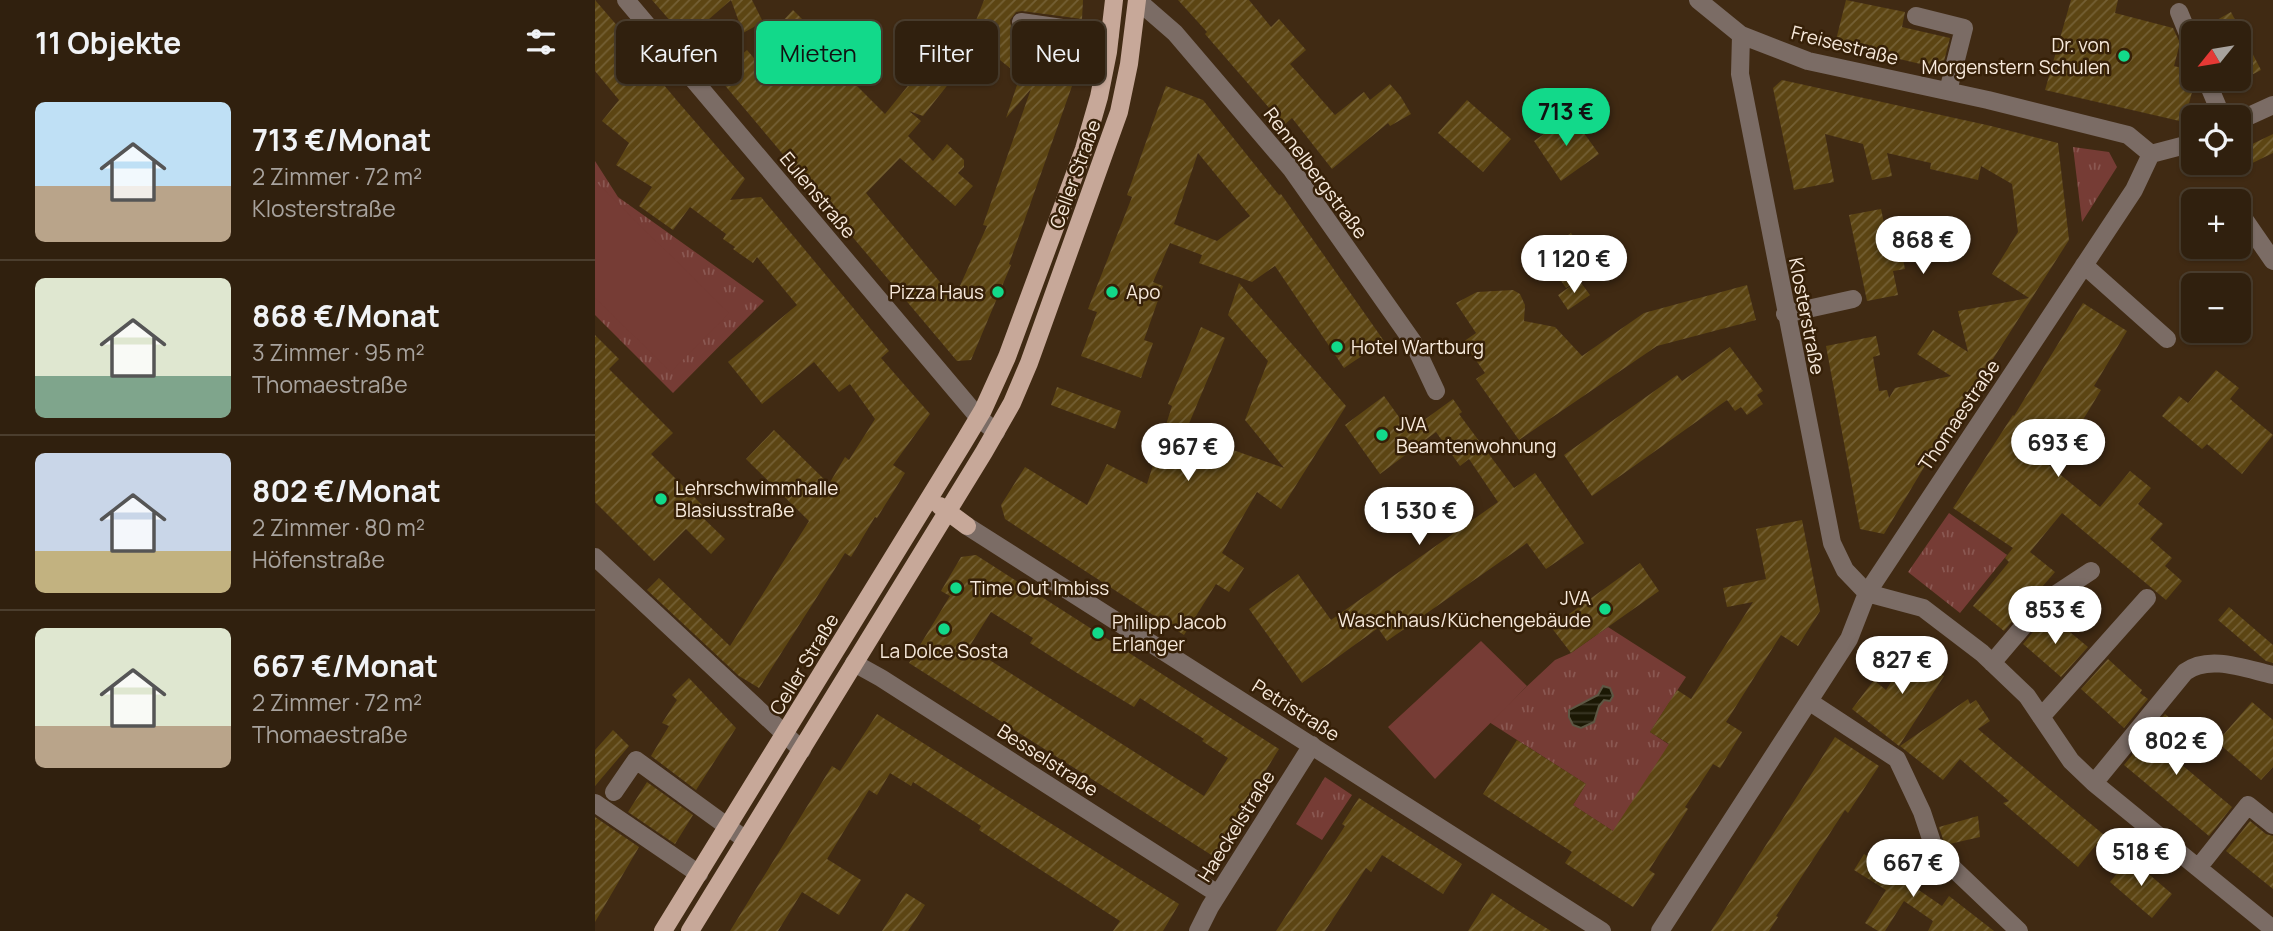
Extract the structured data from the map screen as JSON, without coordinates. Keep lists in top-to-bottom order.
{
  "streets": {
    "main road": ["Celler Straße"],
    "street": [
      "Freisestraße",
      "Rennelbergstraße",
      "Eulenstraße",
      "Klosterstraße",
      "Thomaestraße",
      "Petristraße",
      "Besselstraße",
      "Haeckelstraße"
    ]
  },
  "crossings": [
    ["Freisestraße", "Klosterstraße"],
    ["Freisestraße", "Thomaestraße"],
    ["Rennelbergstraße", "Celler Straße"],
    ["Celler Straße", "Eulenstraße"],
    ["Celler Straße", "Besselstraße"],
    ["Klosterstraße", "Thomaestraße"],
    ["Petristraße", "Haeckelstraße"],
    ["Besselstraße", "Haeckelstraße"]
  ],
  "places": [
    "Dr. von Morgenstern Schulen",
    "Pizza Haus",
    "Apo",
    "Hotel Wartburg",
    "JVA Beamtenwohnung",
    "Lehrschwimmhalle Blasiusstraße",
    "Time Out Imbiss",
    "JVA Waschhaus/Küchengebäude",
    "La Dolce Sosta",
    "Philipp Jacob Erlanger"
  ],
  "north": "bottom left",
  "page": {
    "heading": "11 Objekte",
    "map_buttons": ["+", "−"],
    "chip": [
      "Kaufen",
      "Mieten",
      "Filter",
      "Neu"
    ],
    "list": [
      {
        "name": "713 €/Monat",
        "note": "2 Zimmer · 72 m² · Klosterstraße"
      },
      {
        "name": "868 €/Monat",
        "note": "3 Zimmer · 95 m² · Thomaestraße"
      },
      {
        "name": "802 €/Monat",
        "note": "2 Zimmer · 80 m² · Höfenstraße"
      },
      {
        "name": "667 €/Monat",
        "note": "2 Zimmer · 72 m² · Thomaestraße"
      }
    ],
    "price": [
      "713 €",
      "868 €",
      "1 120 €",
      "693 €",
      "967 €",
      "1 530 €",
      "853 €",
      "827 €",
      "802 €",
      "518 €",
      "667 €"
    ]
  }
}
